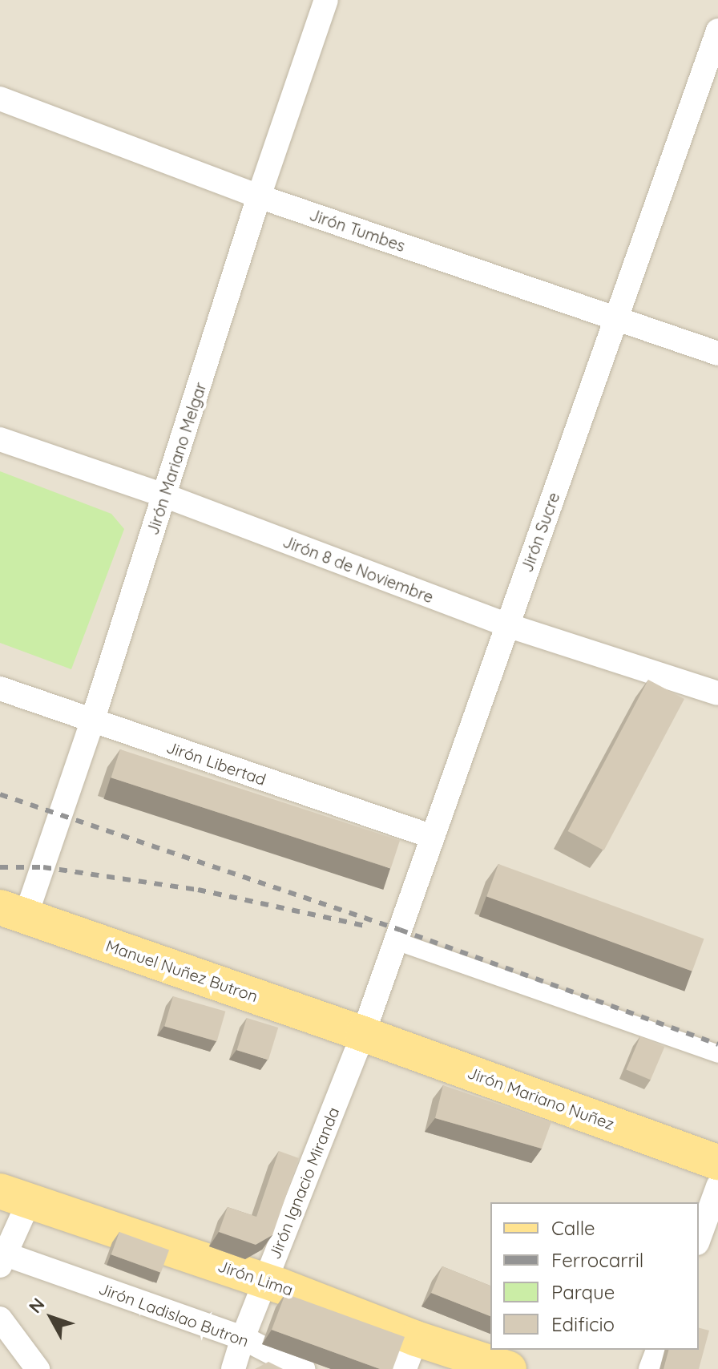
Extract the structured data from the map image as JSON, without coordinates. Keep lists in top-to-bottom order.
{
  "streets": {
    "main road": ["Manuel Nuñez Butron", "Jirón Mariano Nuñez", "Jirón Lima"],
    "street": [
      "Jirón Tumbes",
      "Jirón Mariano Melgar",
      "Jirón Sucre",
      "Jirón 8 de Noviembre",
      "Jirón Libertad",
      "Jirón Ignacio Miranda",
      "Jirón Ladislao Butron"
    ]
  },
  "crossings": [
    ["Jirón Tumbes", "Jirón Mariano Melgar"],
    ["Jirón Tumbes", "Jirón Sucre"],
    ["Jirón Mariano Melgar", "Jirón 8 de Noviembre"],
    ["Jirón Mariano Melgar", "Jirón Libertad"],
    ["Jirón Mariano Melgar", "Manuel Nuñez Butron"],
    ["Jirón Sucre", "Jirón 8 de Noviembre"],
    ["Jirón Sucre", "Jirón Libertad"],
    ["Jirón Sucre", "Manuel Nuñez Butron"],
    ["Jirón Sucre", "Jirón Mariano Nuñez"],
    ["Jirón Sucre", "Jirón Ignacio Miranda"],
    ["Manuel Nuñez Butron", "Jirón Mariano Nuñez"],
    ["Manuel Nuñez Butron", "Jirón Ignacio Miranda"],
    ["Jirón Mariano Nuñez", "Jirón Ignacio Miranda"],
    ["Jirón Ignacio Miranda", "Jirón Lima"],
    ["Jirón Ignacio Miranda", "Jirón Ladislao Butron"]
  ],
  "legend": [
    "Calle",
    "Ferrocarril",
    "Parque",
    "Edificio"
  ],
  "north": "top left"
}
